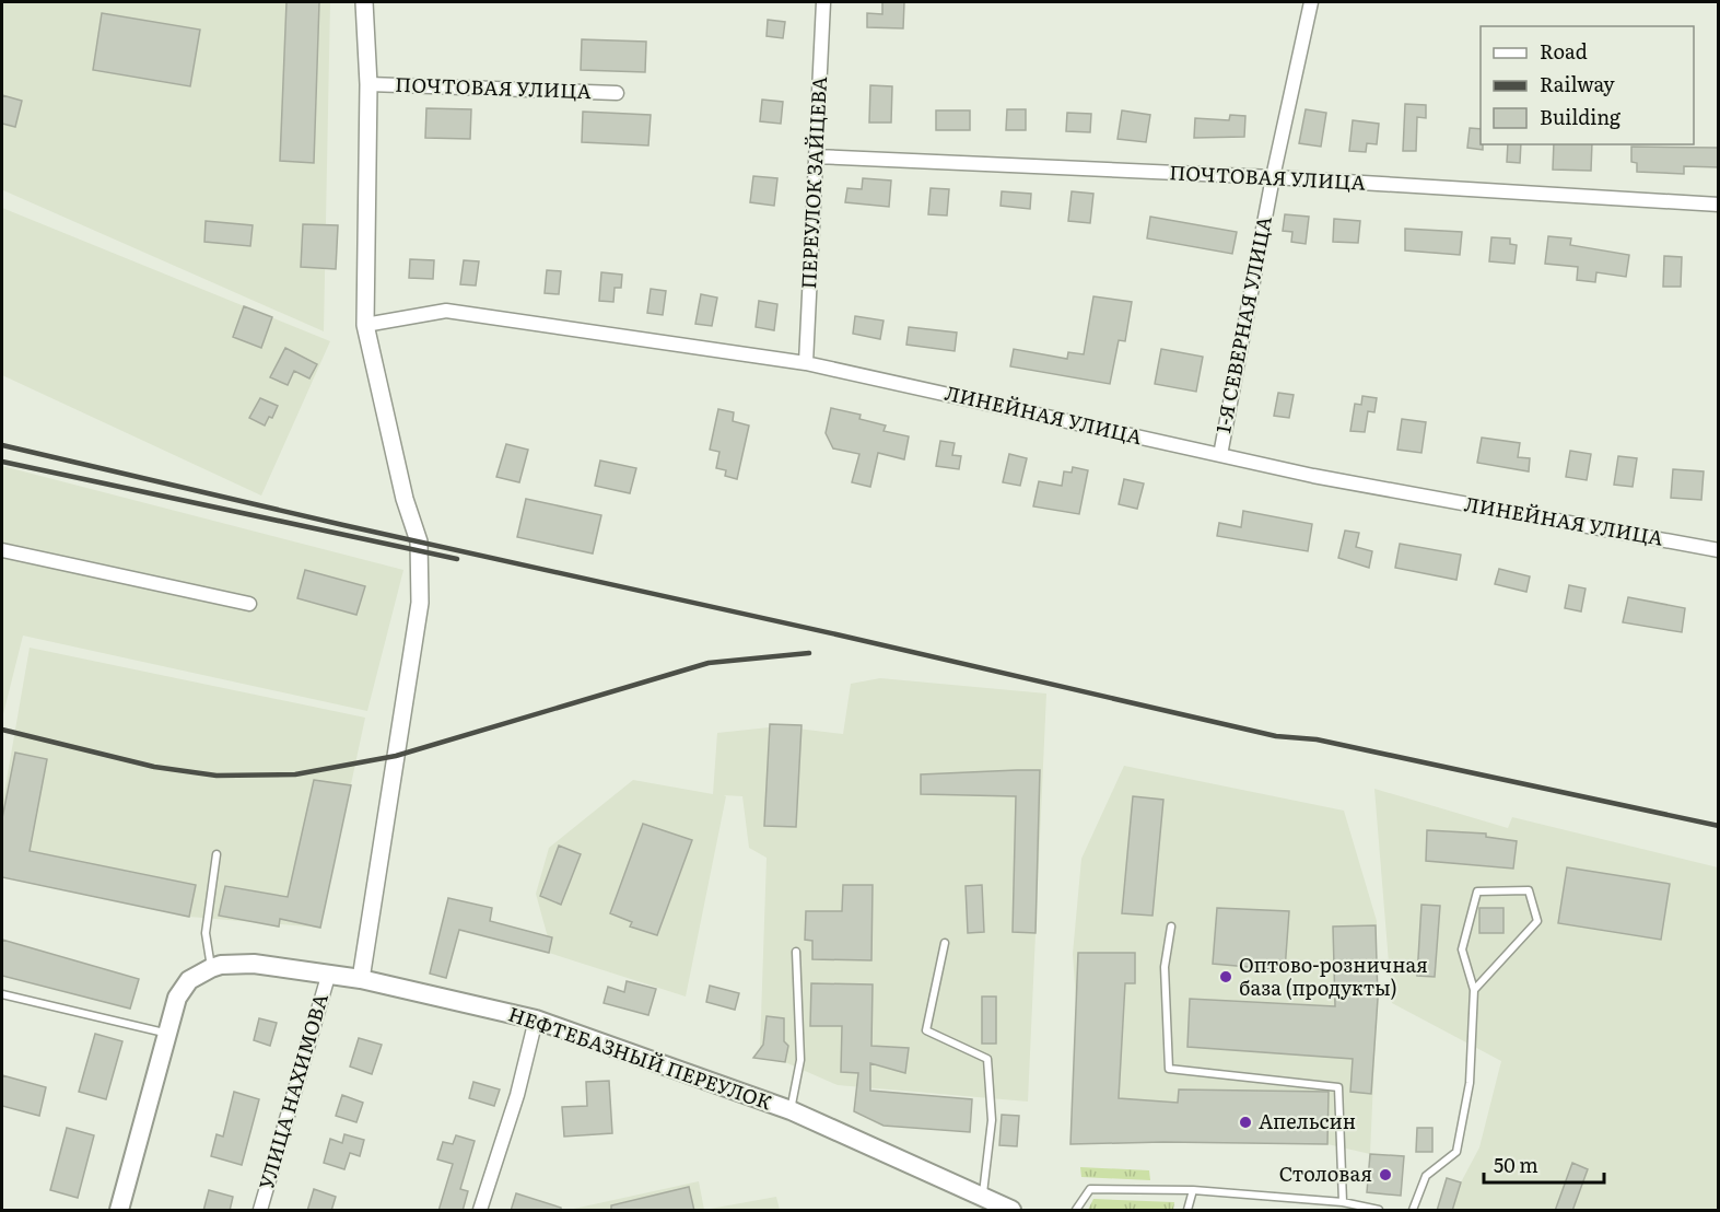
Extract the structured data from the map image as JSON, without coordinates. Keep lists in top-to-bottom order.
{
  "streets": {
    "main road": ["НЕФТЕБАЗНЫЙ ПЕРЕУЛОК"],
    "street": [
      "ПОЧТОВАЯ УЛИЦА",
      "ПЕРЕУЛОК ЗАЙЦЕВА",
      "1-Я СЕВЕРНАЯ УЛИЦА",
      "ЛИНЕЙНАЯ УЛИЦА",
      "УЛИЦА НАХИМОВА"
    ]
  },
  "crossings": [
    ["ПОЧТОВАЯ УЛИЦА", "ПЕРЕУЛОК ЗАЙЦЕВА"],
    ["ПОЧТОВАЯ УЛИЦА", "1-Я СЕВЕРНАЯ УЛИЦА"],
    ["ПЕРЕУЛОК ЗАЙЦЕВА", "ЛИНЕЙНАЯ УЛИЦА"],
    ["1-Я СЕВЕРНАЯ УЛИЦА", "ЛИНЕЙНАЯ УЛИЦА"],
    ["НЕФТЕБАЗНЫЙ ПЕРЕУЛОК", "УЛИЦА НАХИМОВА"]
  ],
  "places": ["Оптово-розничная база (продукты)", "Апельсин", "Столовая"],
  "legend": ["Road", "Railway", "Building"],
  "scale_bar": "50 m"
}
